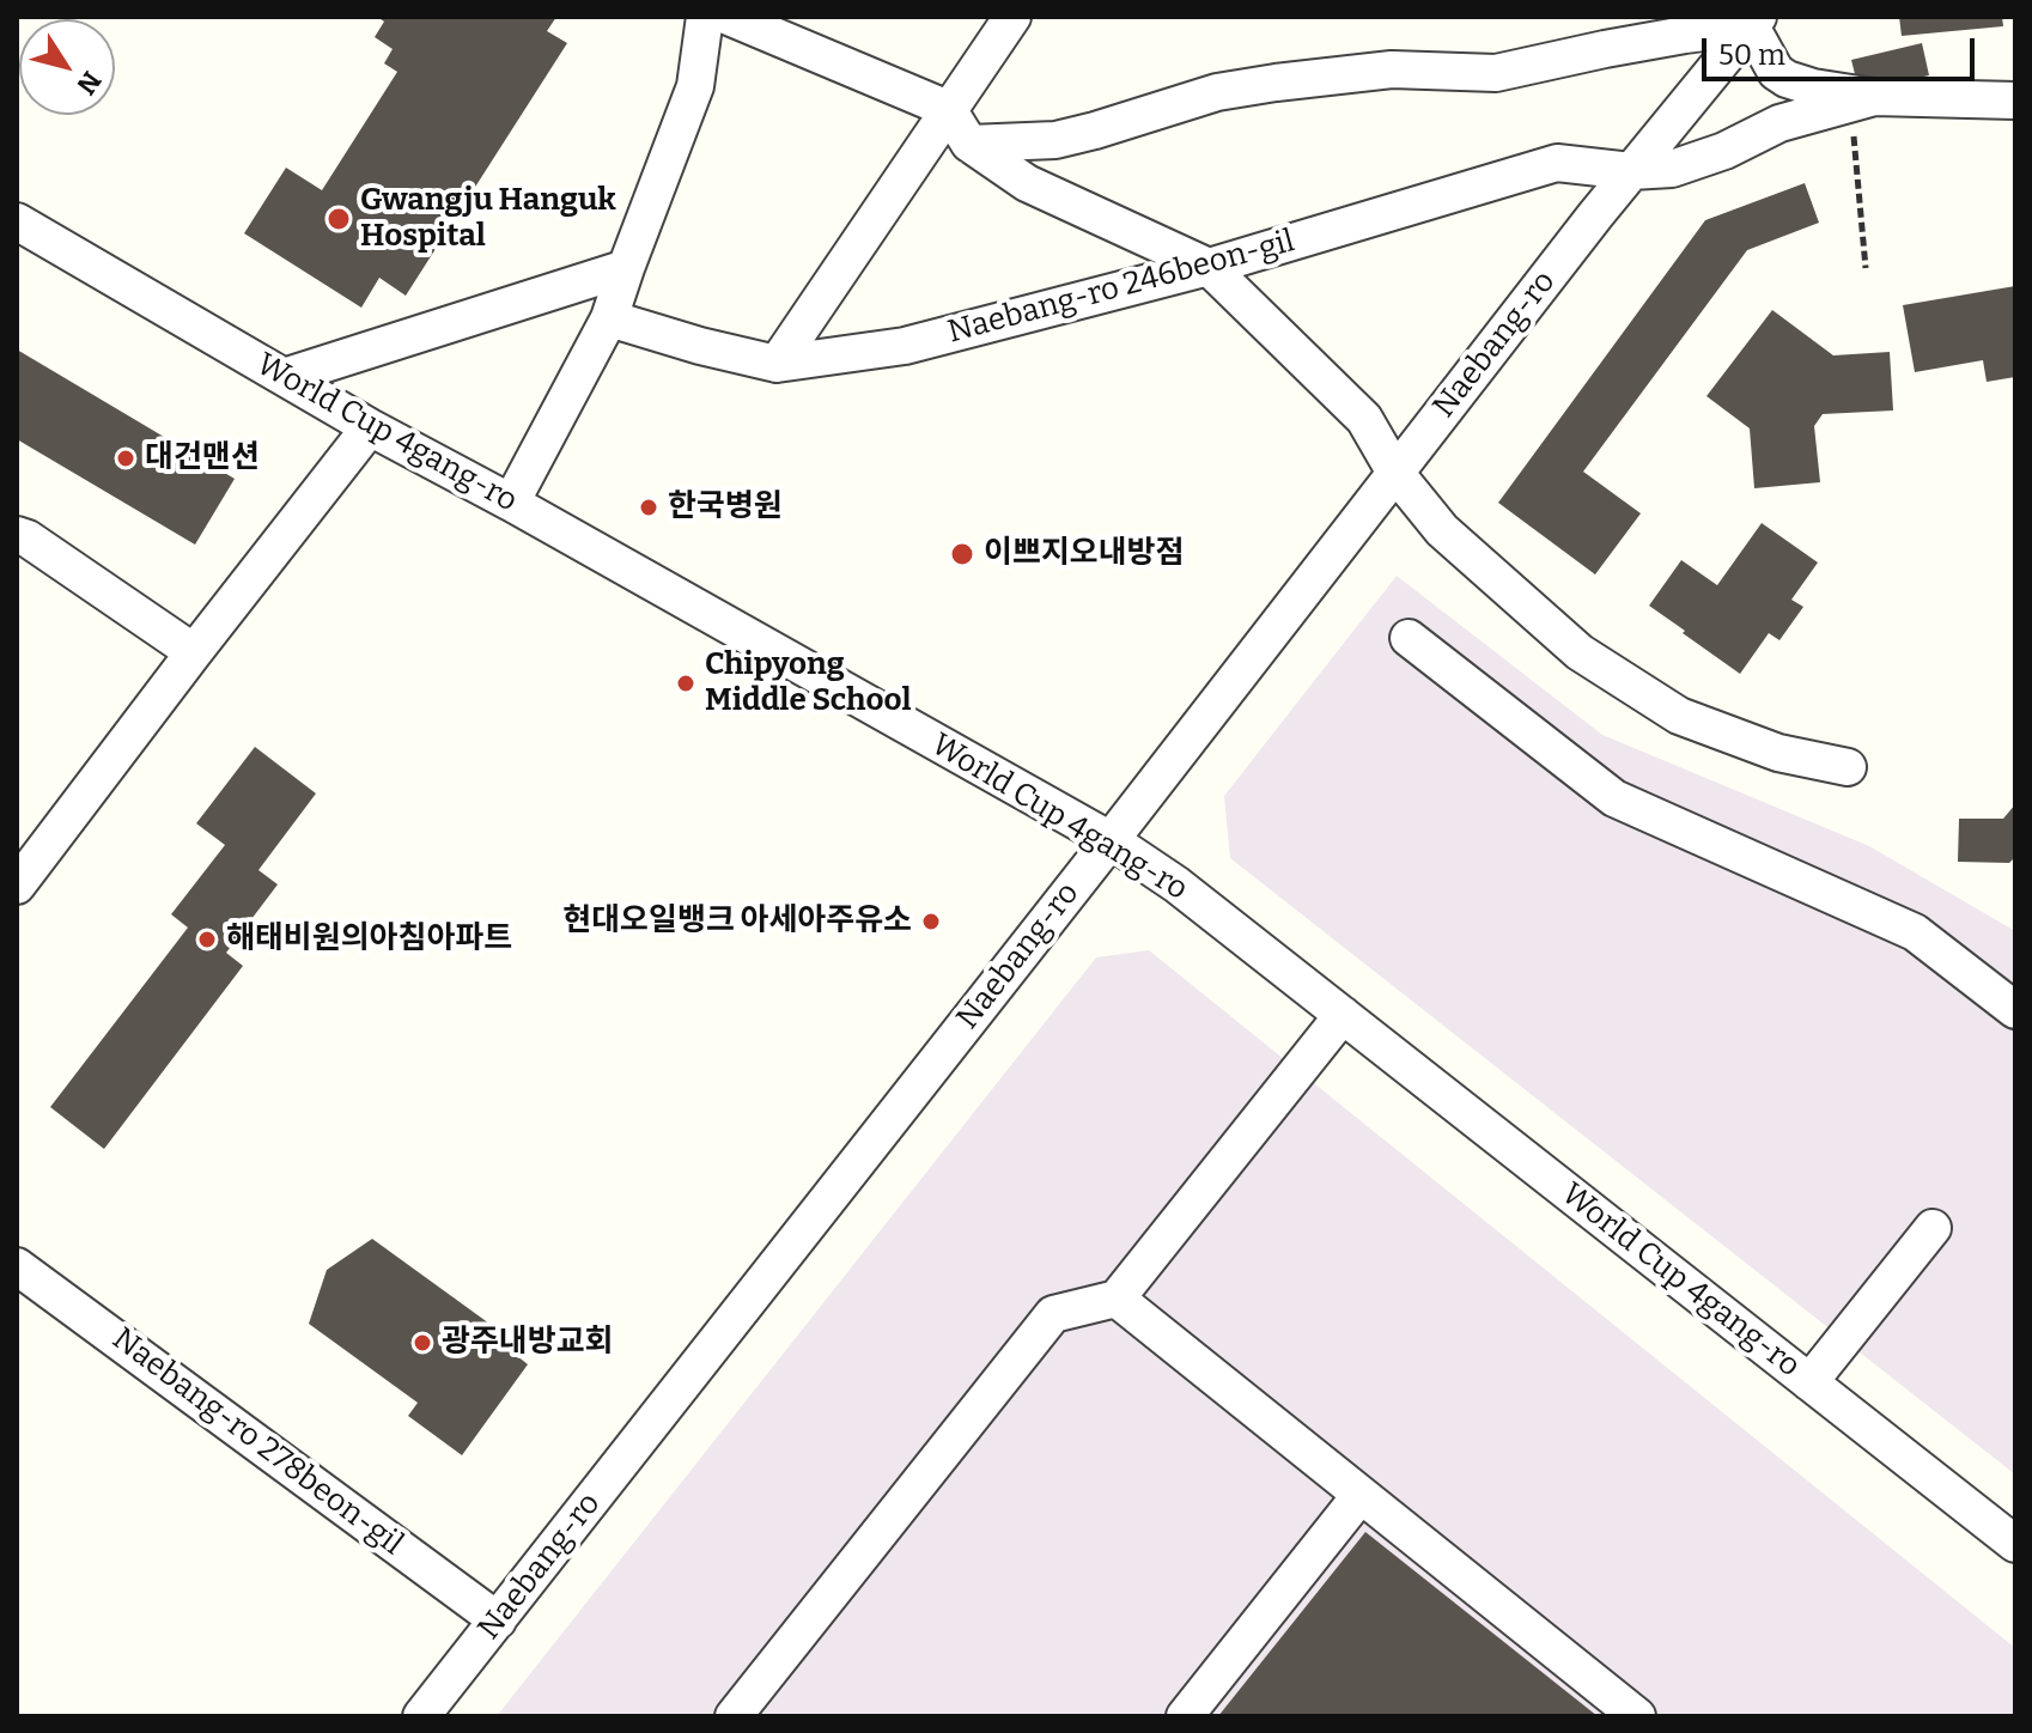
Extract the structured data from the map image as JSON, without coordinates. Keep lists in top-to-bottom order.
{
  "streets": {
    "street": [
      "Naebang-ro 246beon-gil",
      "Naebang-ro",
      "World Cup 4gang-ro",
      "Naebang-ro 278beon-gil"
    ]
  },
  "crossings": [
    ["Naebang-ro 246beon-gil", "Naebang-ro"],
    ["Naebang-ro", "World Cup 4gang-ro"],
    ["Naebang-ro", "Naebang-ro 278beon-gil"]
  ],
  "places": [
    "Gwangju Hanguk Hospital",
    "대건맨션",
    "한국병원",
    "이쁘지오내방점",
    "Chipyong Middle School",
    "현대오일뱅크 아세아주유소",
    "해태비원의아침아파트",
    "광주내방교회"
  ],
  "scale_bar": "50 m",
  "north": "bottom right"
}
